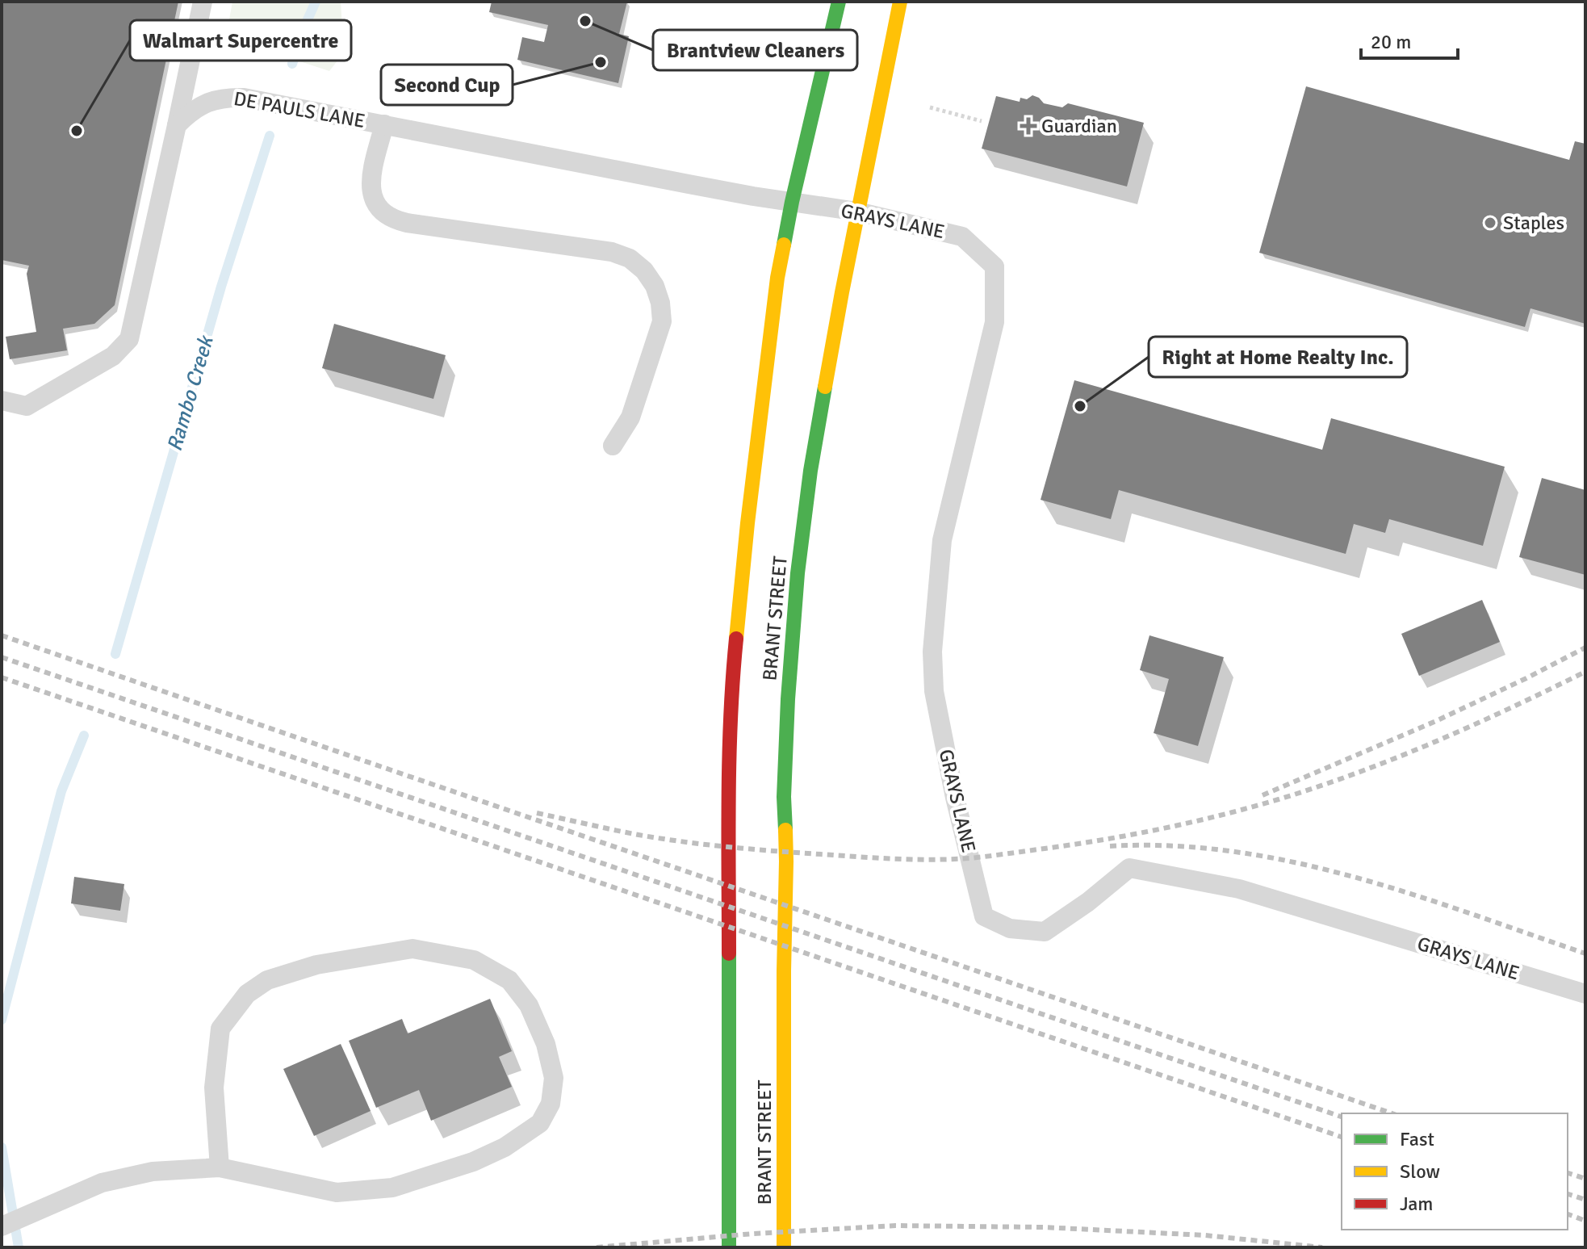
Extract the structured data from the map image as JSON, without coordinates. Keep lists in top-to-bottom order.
{
  "streets": {
    "main road": ["BRANT STREET"],
    "lane": ["DE PAULS LANE", "GRAYS LANE"]
  },
  "crossings": [
    ["DE PAULS LANE", "GRAYS LANE"],
    ["DE PAULS LANE", "BRANT STREET"],
    ["GRAYS LANE", "BRANT STREET"]
  ],
  "water": ["Rambo Creek"],
  "places": {
    "other": [
      "Brantview Cleaners",
      "Second Cup",
      "Walmart Supercentre",
      "Staples",
      "Right at Home Realty Inc."
    ],
    "health": ["Guardian"]
  },
  "legend": ["Fast", "Slow", "Jam"],
  "scale_bar": "20 m"
}
